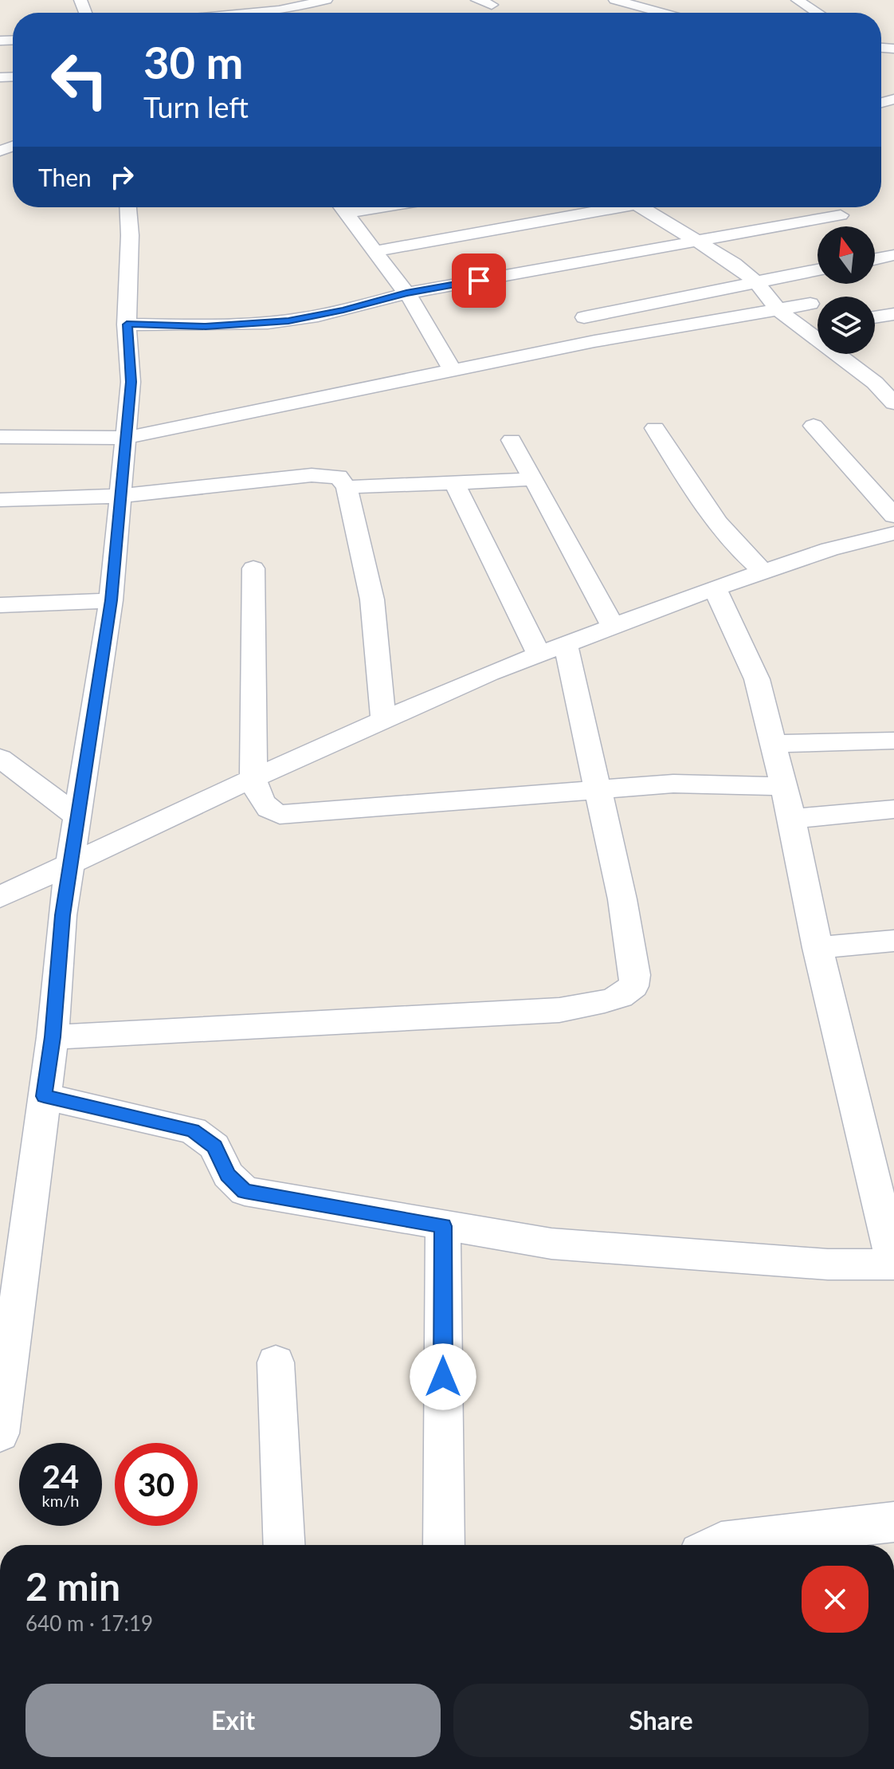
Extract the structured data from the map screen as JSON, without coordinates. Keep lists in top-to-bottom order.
{
  "north": "top",
  "page": {
    "turn": ["30 m", "Turn left"],
    "then": "Then",
    "speed": "24 km/h",
    "limit": "30",
    "heading": ["2 min", "640 m · 17:19"],
    "buttons": ["Exit", "Share"]
  }
}
